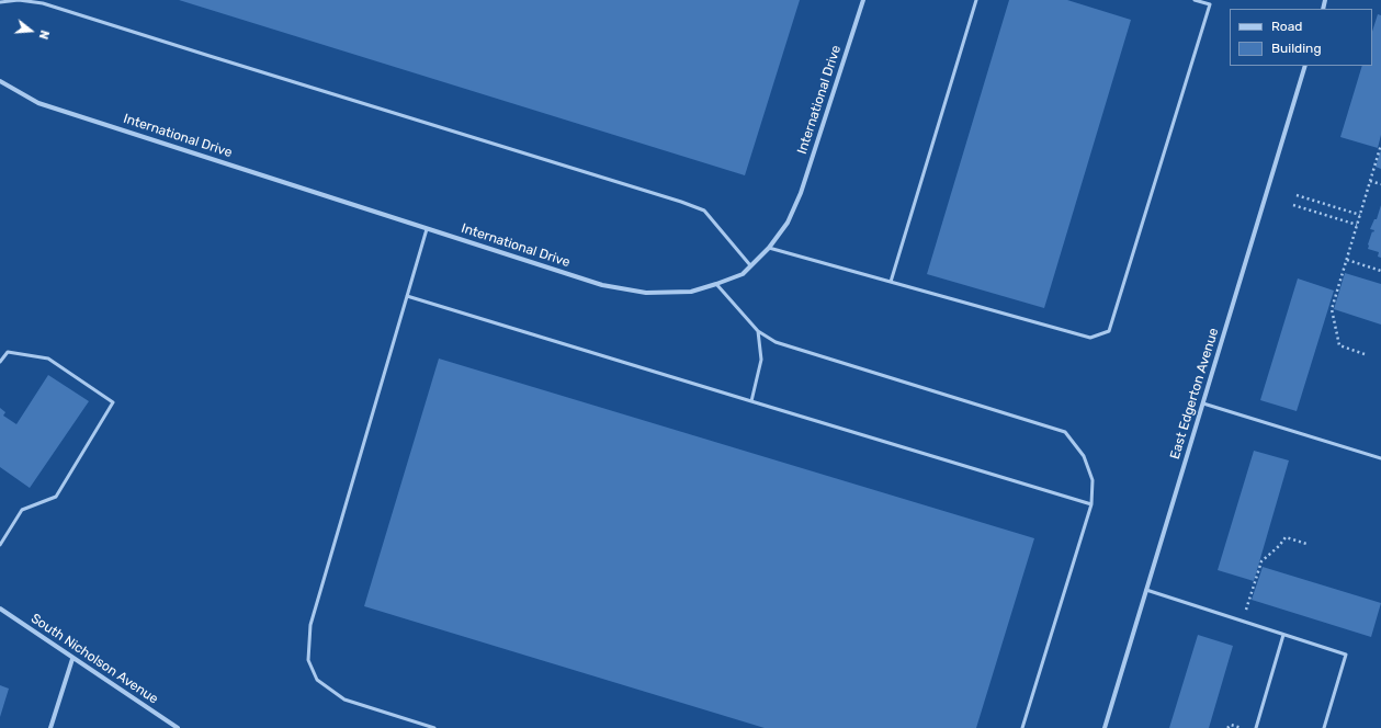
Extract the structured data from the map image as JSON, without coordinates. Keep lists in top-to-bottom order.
{
  "streets": {
    "street": ["International Drive", "East Edgerton Avenue", "South Nicholson Avenue"]
  },
  "legend": ["Road", "Building"],
  "north": "right"
}
